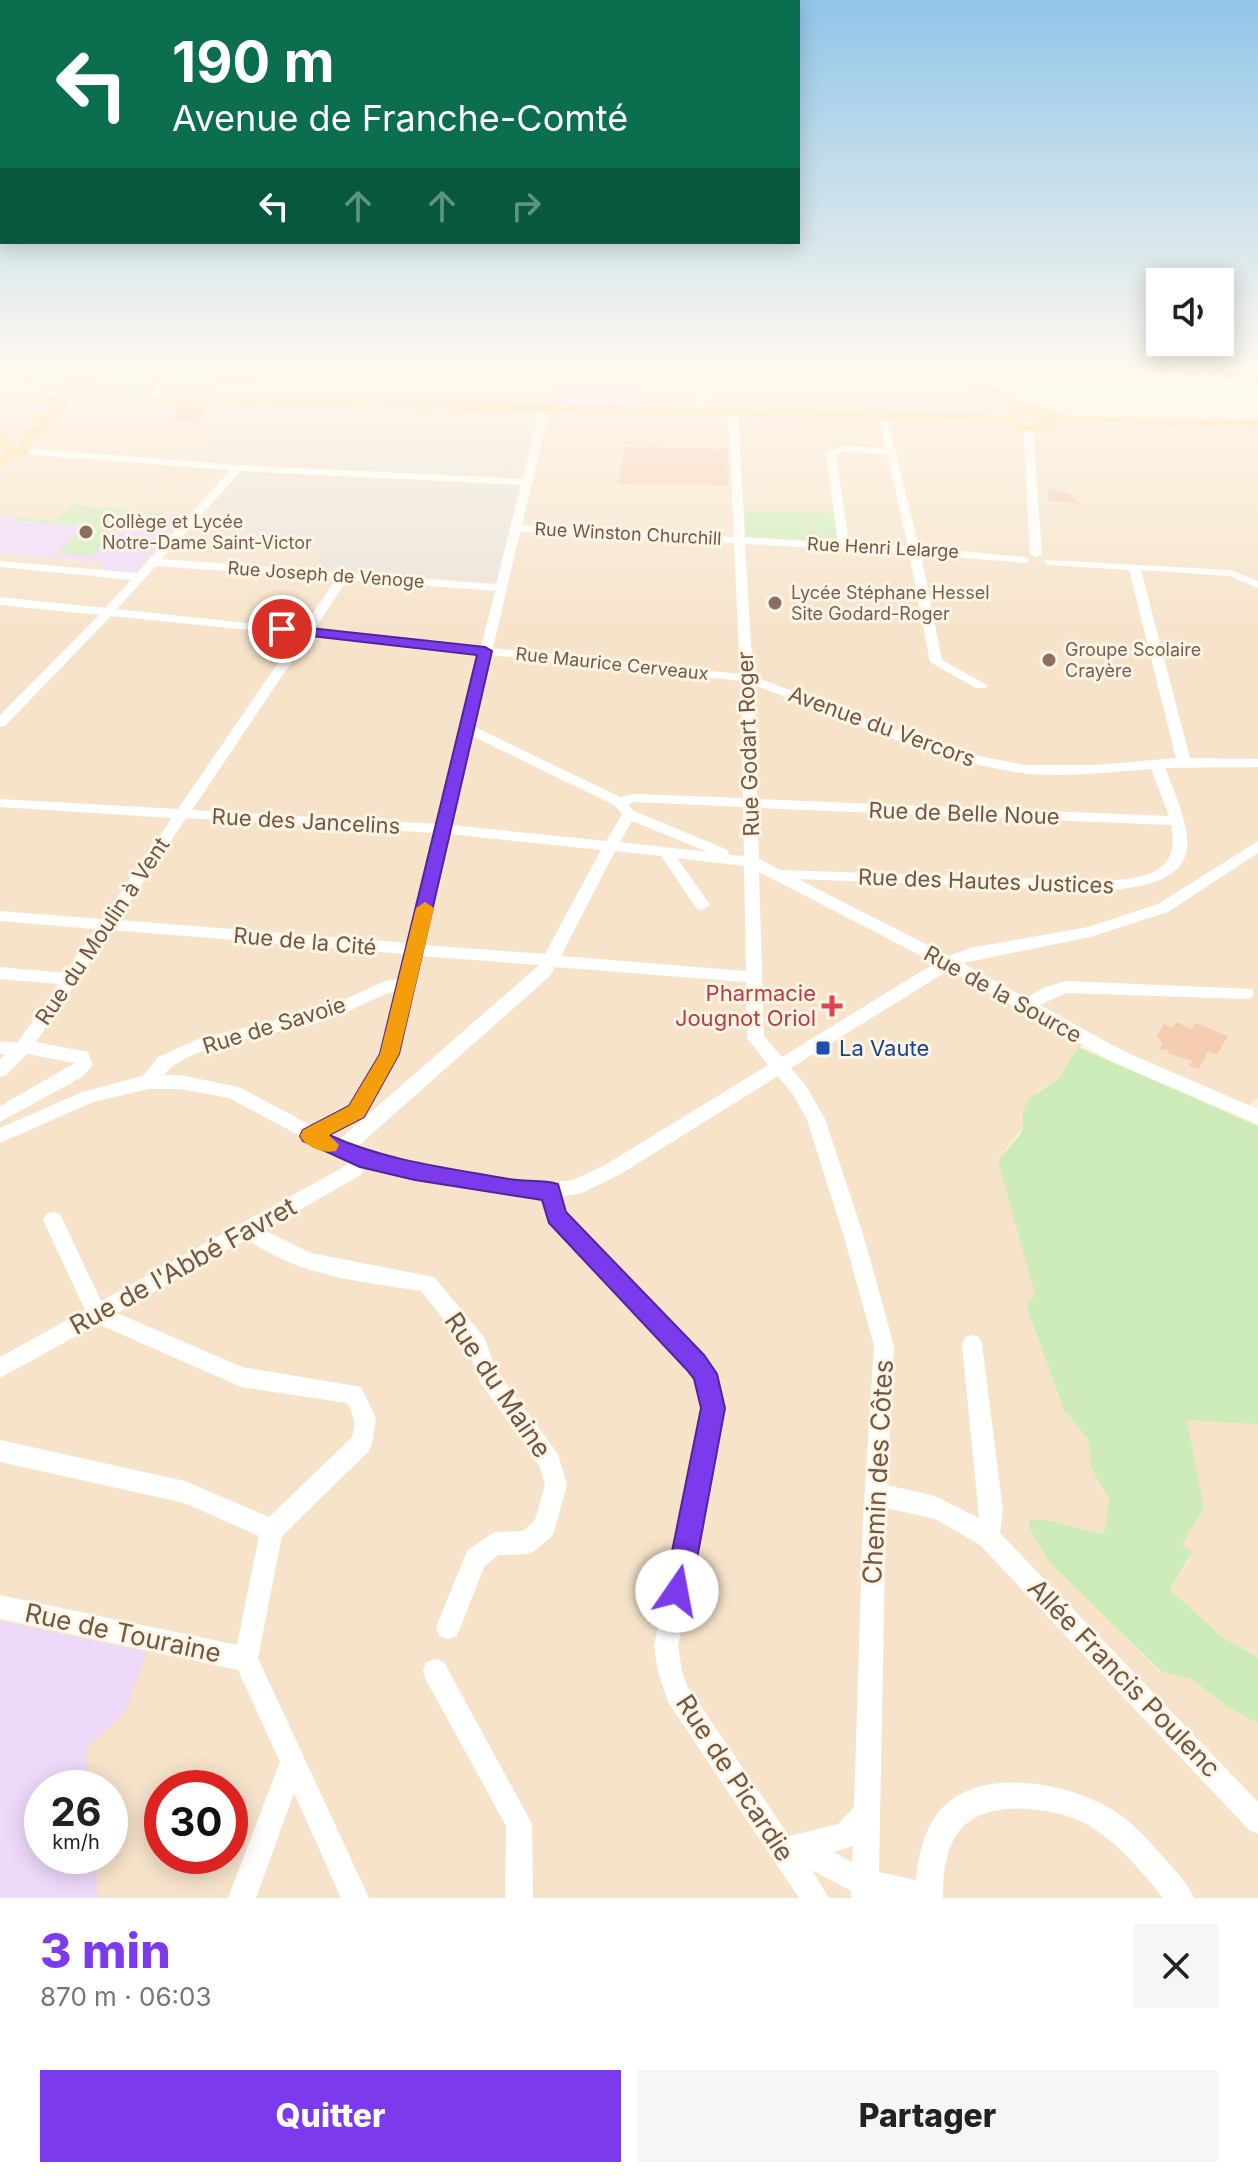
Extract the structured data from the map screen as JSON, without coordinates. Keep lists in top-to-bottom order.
{
  "streets": {
    "street": [
      "Rue Winston Churchill",
      "Rue Henri Lelarge",
      "Rue Joseph de Venoge",
      "Rue Maurice Cerveaux",
      "Avenue du Vercors",
      "Rue Godart Roger",
      "Rue de Belle Noue",
      "Rue des Jancelins",
      "Rue des Hautes Justices",
      "Rue du Moulin à Vent",
      "Rue de la Cité",
      "Rue de la Source",
      "Rue de Savoie",
      "Rue de l'Abbé Favret",
      "Rue du Maine",
      "Chemin des Côtes",
      "Rue de Touraine",
      "Allée Francis Poulenc",
      "Rue de Picardie"
    ]
  },
  "crossings": [
    ["Rue Winston Churchill", "Rue Henri Lelarge"],
    ["Rue Winston Churchill", "Rue Godart Roger"],
    ["Rue Henri Lelarge", "Rue Godart Roger"],
    ["Rue Joseph de Venoge", "Rue du Moulin à Vent"],
    ["Rue Maurice Cerveaux", "Avenue du Vercors"],
    ["Rue Maurice Cerveaux", "Rue Godart Roger"],
    ["Rue Maurice Cerveaux", "Rue du Moulin à Vent"],
    ["Avenue du Vercors", "Rue Godart Roger"],
    ["Avenue du Vercors", "Rue des Hautes Justices"],
    ["Rue Godart Roger", "Rue de Belle Noue"],
    ["Rue Godart Roger", "Rue de la Cité"],
    ["Rue Godart Roger", "Rue de la Source"],
    ["Rue Godart Roger", "Chemin des Côtes"],
    ["Rue de Belle Noue", "Rue des Hautes Justices"],
    ["Rue de Belle Noue", "Rue de l'Abbé Favret"],
    ["Rue des Jancelins", "Rue du Moulin à Vent"],
    ["Rue des Jancelins", "Rue de la Source"],
    ["Rue des Jancelins", "Rue de l'Abbé Favret"],
    ["Rue des Hautes Justices", "Rue de la Source"],
    ["Rue du Moulin à Vent", "Rue de la Cité"],
    ["Rue de la Cité", "Rue de l'Abbé Favret"],
    ["Rue de l'Abbé Favret", "Rue du Maine"],
    ["Chemin des Côtes", "Allée Francis Poulenc"],
    ["Chemin des Côtes", "Rue de Picardie"]
  ],
  "places": {
    "other": ["Collège et Lycée Notre-Dame Saint-Victor", "Lycée Stéphane Hessel Site Godard-Roger", "Groupe Scolaire Crayère"],
    "health": ["Pharmacie Jougnot Oriol"],
    "transit": ["La Vaute"]
  },
  "page": {
    "turn": ["190 m", "Avenue de Franche-Comté"],
    "speed": "26 km/h",
    "limit": "30",
    "heading": ["3 min", "870 m · 06:03"],
    "buttons": ["Quitter", "Partager"]
  }
}
